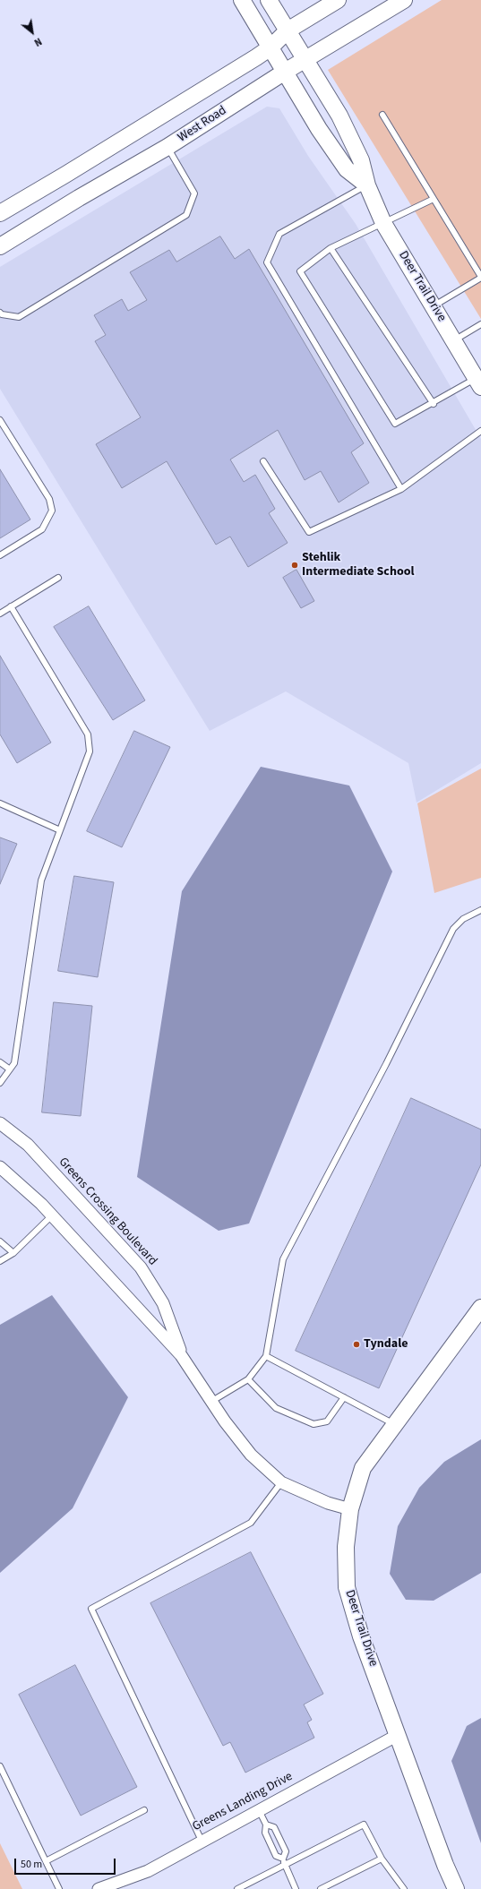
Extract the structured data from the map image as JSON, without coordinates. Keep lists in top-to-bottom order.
{
  "streets": {
    "street": [
      "West Road",
      "Deer Trail Drive",
      "Greens Crossing Boulevard",
      "Greens Landing Drive"
    ]
  },
  "crossings": [
    ["West Road", "Deer Trail Drive"],
    ["Deer Trail Drive", "Greens Crossing Boulevard"],
    ["Deer Trail Drive", "Greens Landing Drive"]
  ],
  "places": ["Stehlik Intermediate School", "Tyndale"],
  "scale_bar": "50 m",
  "north": "bottom right"
}
